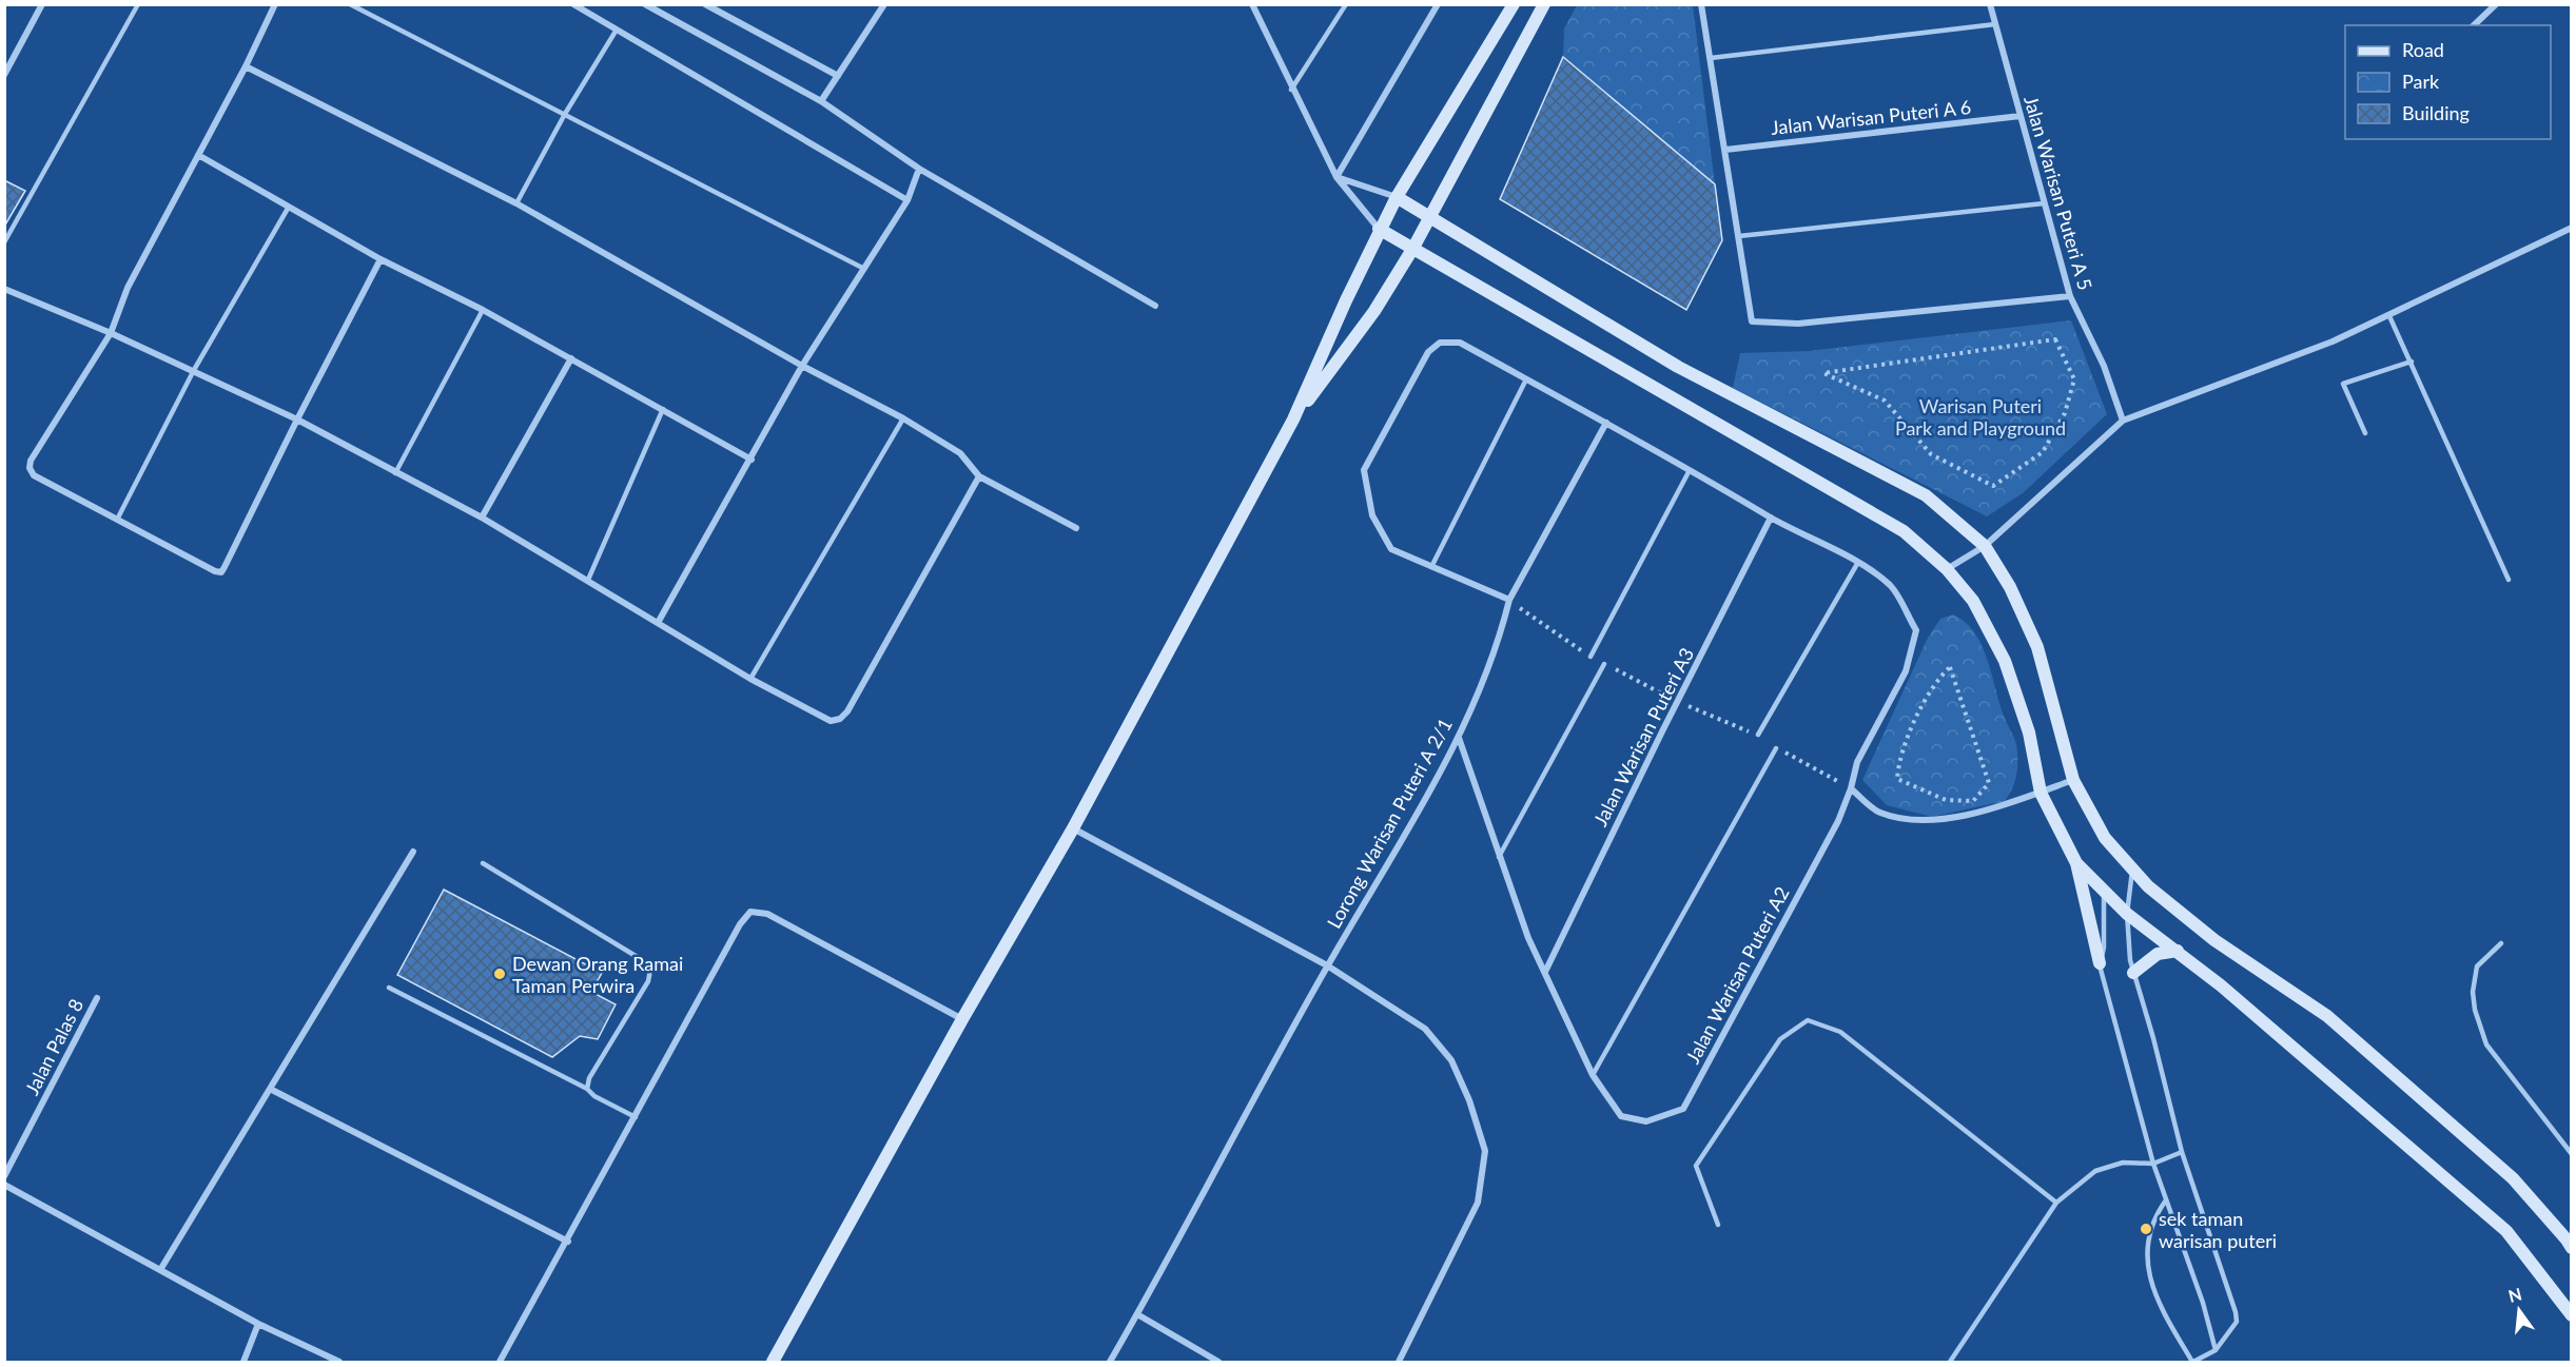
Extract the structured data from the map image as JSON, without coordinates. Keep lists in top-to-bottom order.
{
  "streets": {
    "street": [
      "Jalan Warisan Puteri A 6",
      "Jalan Warisan Puteri A 5",
      "Jalan Warisan Puteri A3",
      "Lorong Warisan Puteri A 2/1",
      "Jalan Warisan Puteri A2",
      "Jalan Palas 8"
    ]
  },
  "crossings": [
    ["Jalan Warisan Puteri A 6", "Jalan Warisan Puteri A 5"],
    ["Jalan Warisan Puteri A3", "Jalan Warisan Puteri A2"],
    ["Lorong Warisan Puteri A 2/1", "Jalan Warisan Puteri A2"]
  ],
  "parks": ["Warisan Puteri Park and Playground"],
  "places": ["Dewan Orang Ramai Taman Perwira", "sek taman warisan puteri"],
  "legend": ["Road", "Park", "Building"],
  "north": "top"
}
